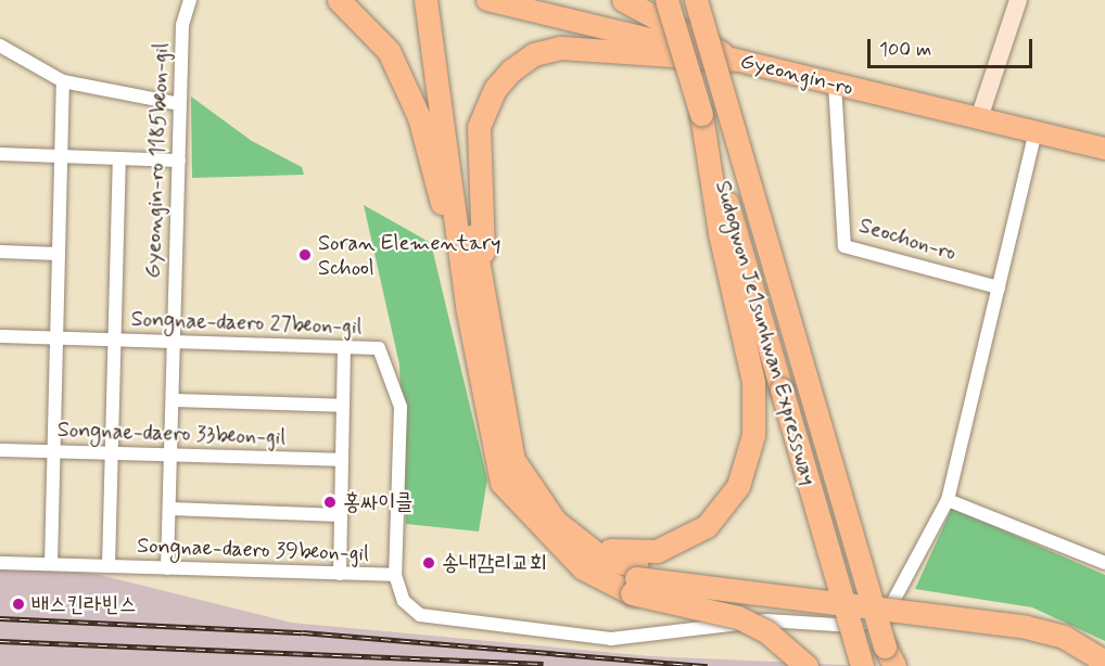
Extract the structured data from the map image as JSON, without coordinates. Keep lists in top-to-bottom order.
{
  "streets": {
    "highway": ["Sudogwon Je1sunhwan Expressway"],
    "main road": ["Gyeongin-ro"],
    "street": [
      "Gyeongin-ro 1185beon-gil",
      "Seochon-ro",
      "Songnae-daero 27beon-gil",
      "Songnae-daero 33beon-gil",
      "Songnae-daero 39beon-gil"
    ]
  },
  "crossings": [
    ["Gyeongin-ro", "Seochon-ro"],
    ["Gyeongin-ro 1185beon-gil", "Songnae-daero 27beon-gil"],
    ["Gyeongin-ro 1185beon-gil", "Songnae-daero 33beon-gil"],
    ["Gyeongin-ro 1185beon-gil", "Songnae-daero 39beon-gil"],
    ["Songnae-daero 27beon-gil", "Songnae-daero 33beon-gil"],
    ["Songnae-daero 27beon-gil", "Songnae-daero 39beon-gil"],
    ["Songnae-daero 33beon-gil", "Songnae-daero 39beon-gil"]
  ],
  "places": [
    "Soran Elementary School",
    "홍싸이클",
    "송내감리교회",
    "배스킨라빈스"
  ],
  "scale_bar": "100 m"
}
